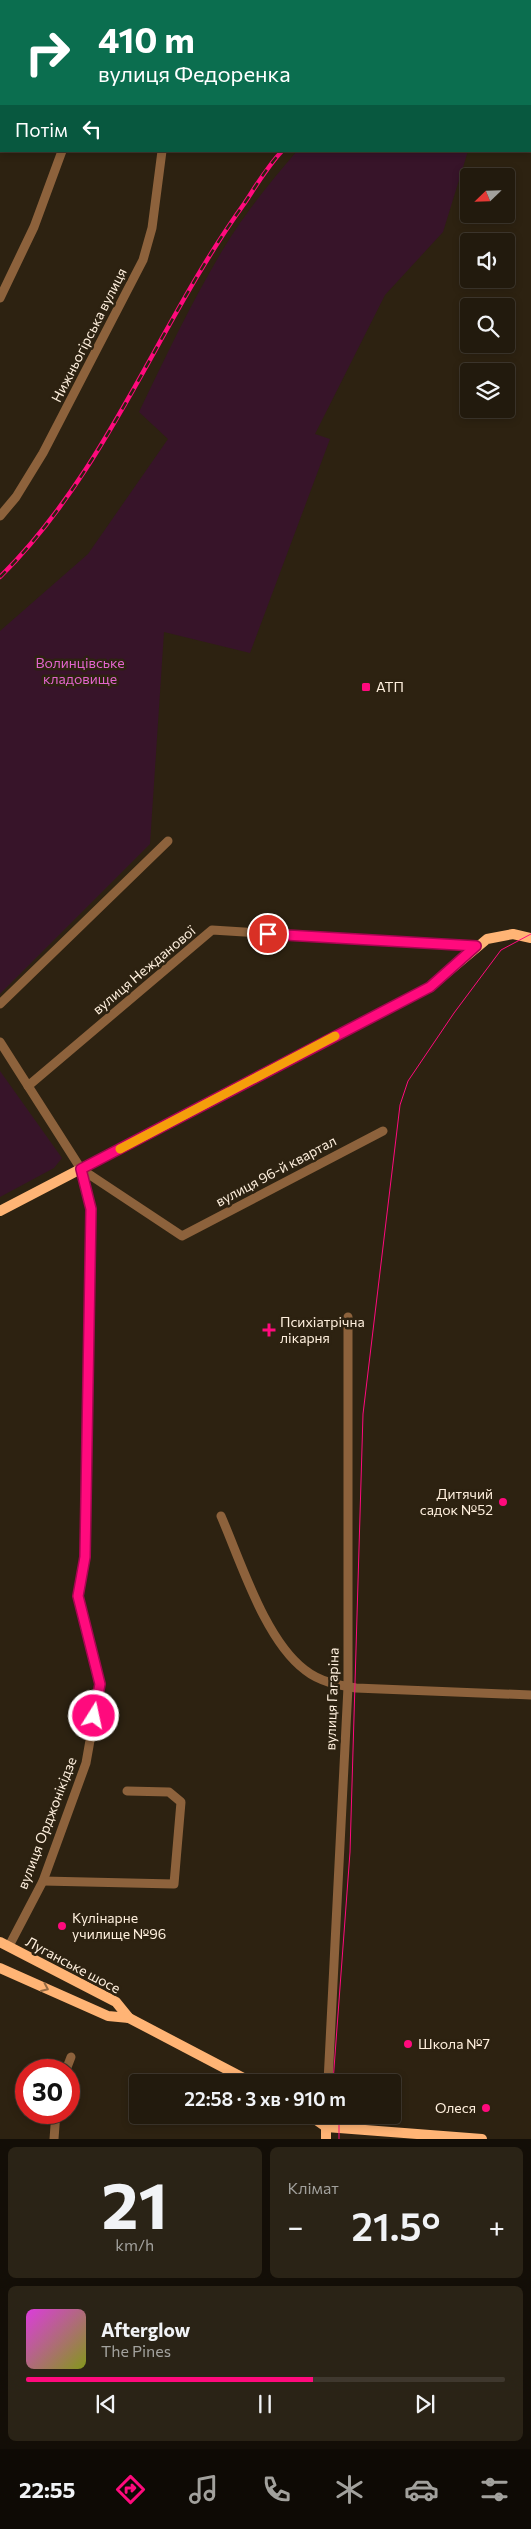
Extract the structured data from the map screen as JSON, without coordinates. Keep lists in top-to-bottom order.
{
  "streets": {
    "main road": ["Луганське шосе"],
    "street": [
      "Нижньогірська вулиця",
      "вулиця Нежданової",
      "вулиця 96-й квартал",
      "вулиця Гагаріна",
      "вулиця Орджонікідзе"
    ]
  },
  "crossings": [
    ["вулиця 96-й квартал", "вулиця Орджонікідзе"],
    ["вулиця Орджонікідзе", "Луганське шосе"]
  ],
  "parks": ["Волинцівське кладовище"],
  "places": {
    "transit": ["АТП"],
    "health": ["Психіатрічна лікарня"],
    "other": [
      "Дитячий садок №52",
      "Кулінарне училище №96",
      "Школа №7",
      "Олеся"
    ]
  },
  "north": "bottom left",
  "page": {
    "turn": ["410 m", "вулиця Федоренка"],
    "then": "Потім",
    "limit": "30",
    "trip": "22:58 · 3 хв · 910 m",
    "tile": [
      ["21", "km/h"],
      "Клімат"
    ],
    "heat": ["−", "21.5°", "+"],
    "song": ["Afterglow", "The Pines"],
    "tabs": "22:55"
  }
}
